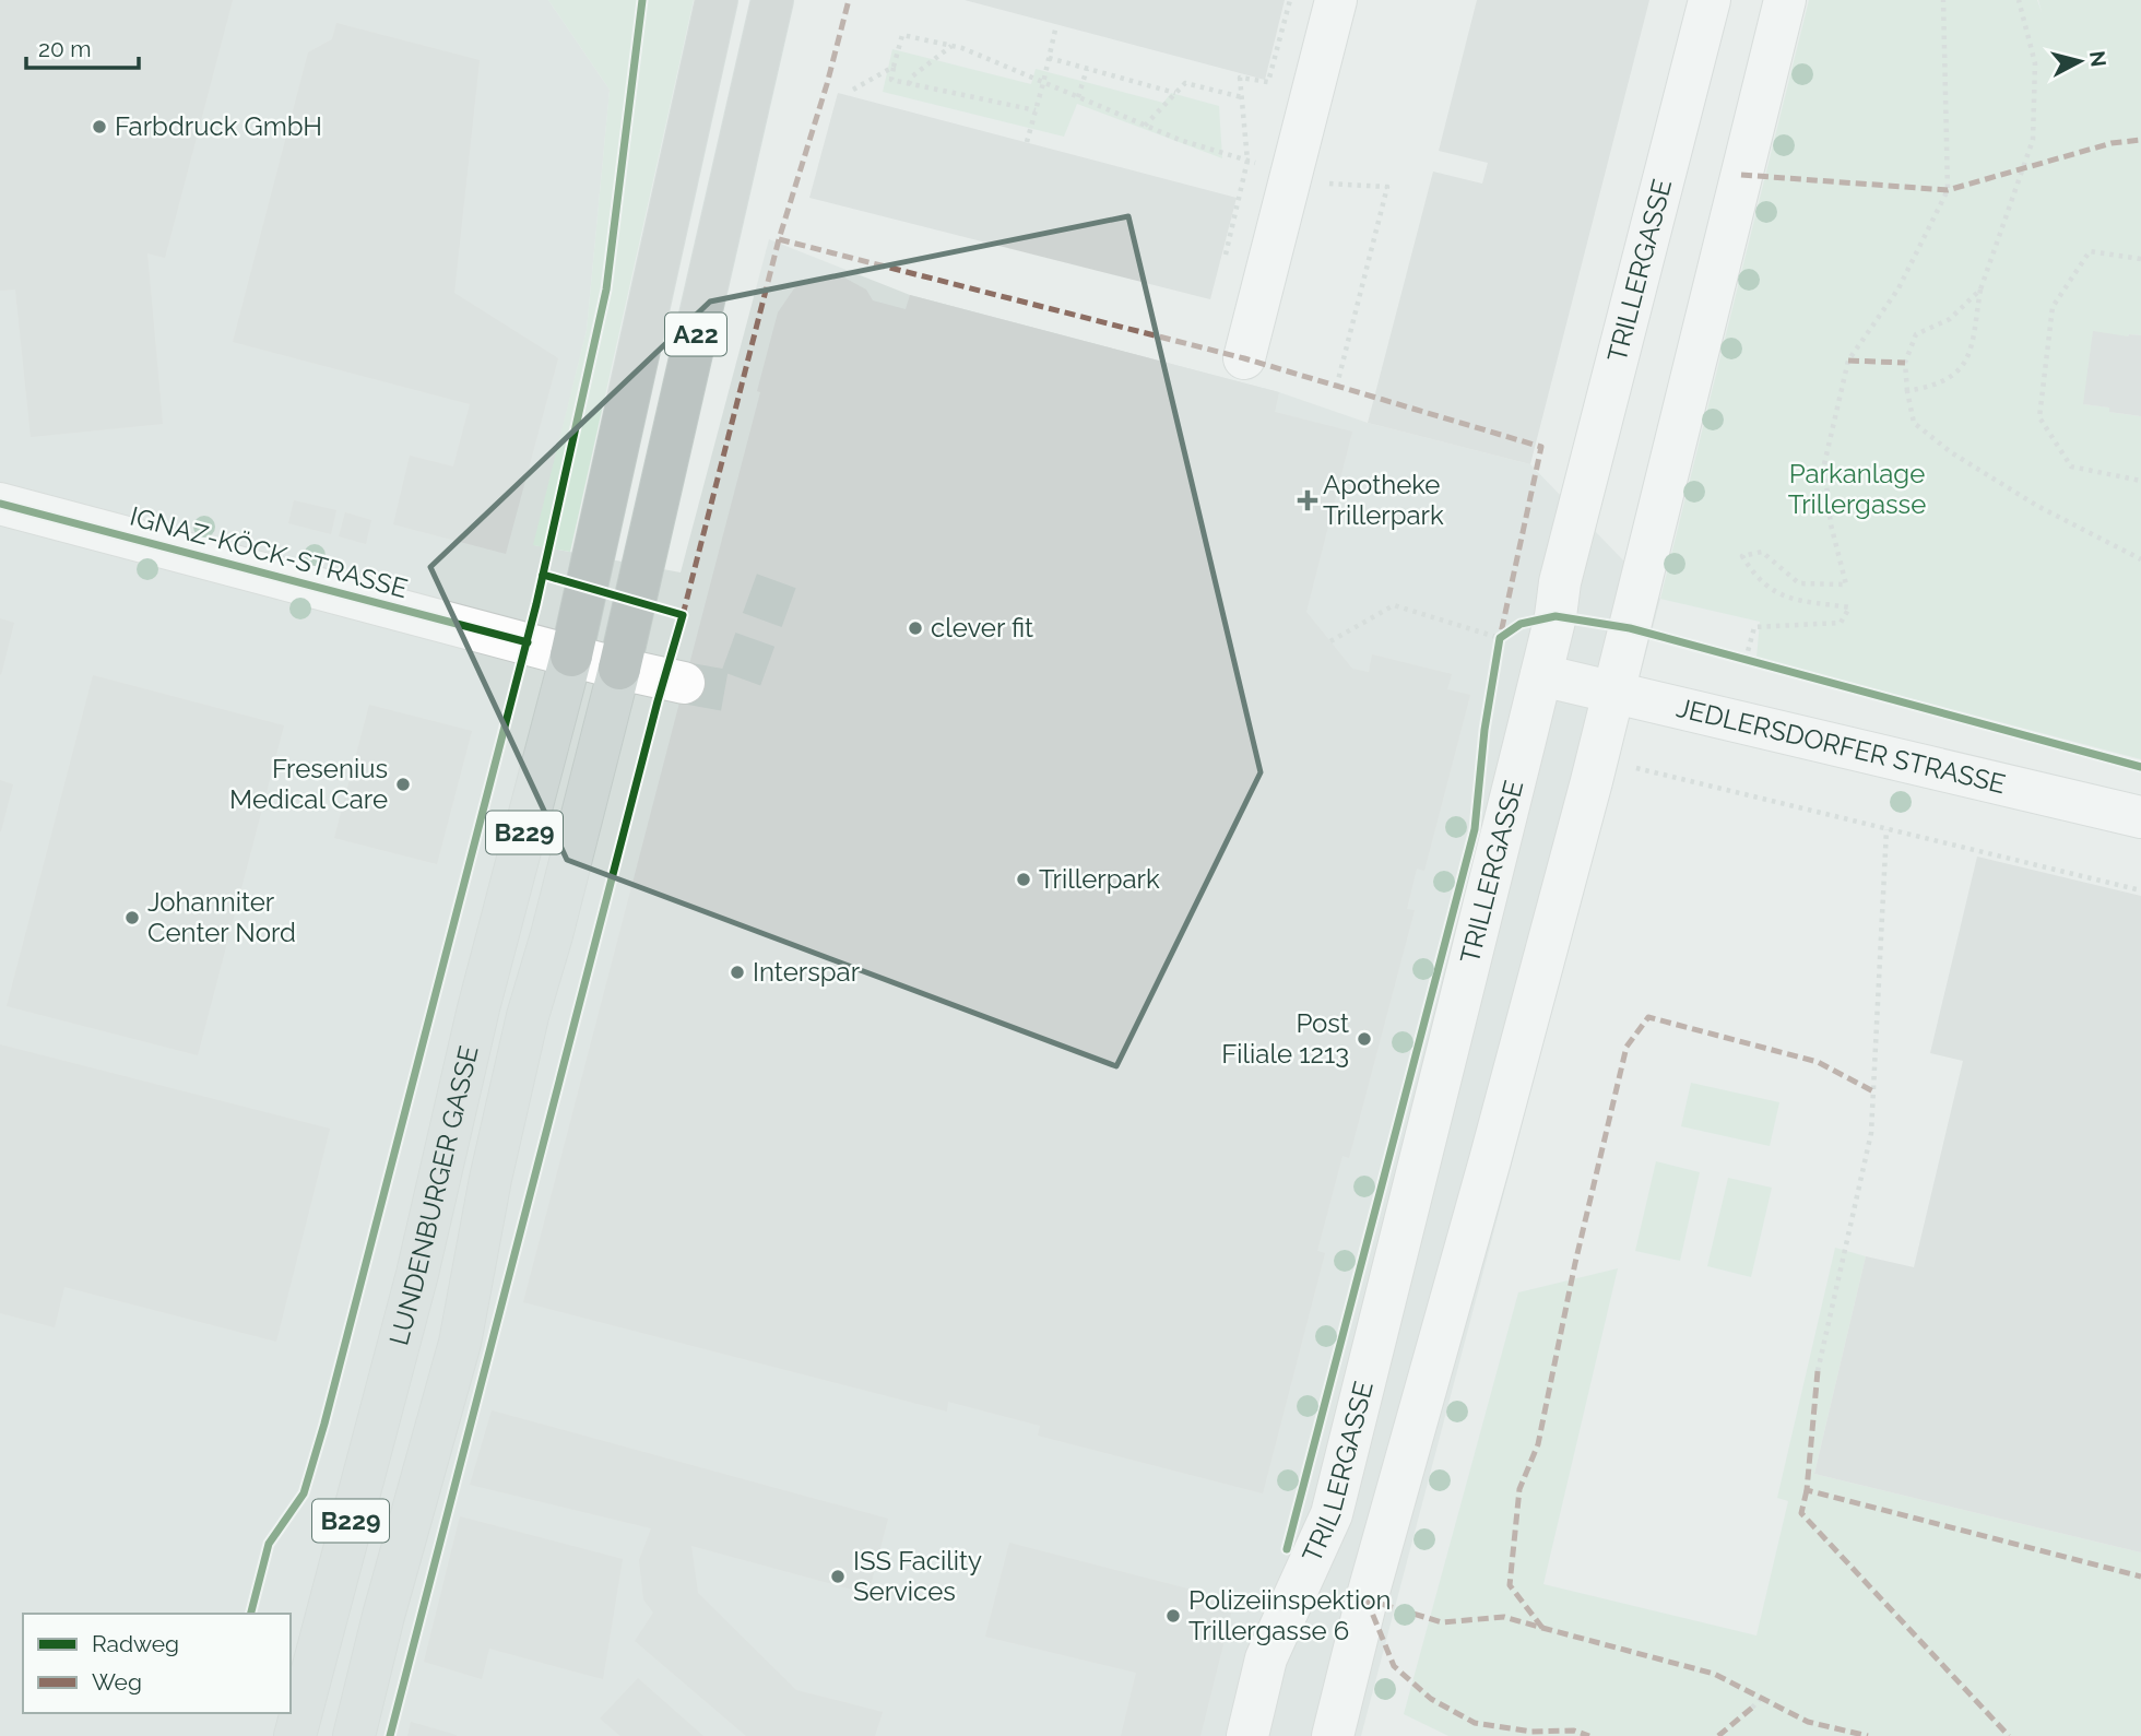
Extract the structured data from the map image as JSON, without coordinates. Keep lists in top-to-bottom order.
{
  "streets": {
    "highway": ["A22"],
    "main road": ["B229", "LUNDENBURGER GASSE"],
    "street": ["TRILLERGASSE", "IGNAZ-KÖCK-STRASSE", "JEDLERSDORFER STRASSE"]
  },
  "crossings": [
    ["TRILLERGASSE", "JEDLERSDORFER STRASSE"],
    ["A22", "IGNAZ-KÖCK-STRASSE"],
    ["A22", "LUNDENBURGER GASSE"],
    ["IGNAZ-KÖCK-STRASSE", "LUNDENBURGER GASSE"]
  ],
  "parks": ["Parkanlage Trillergasse"],
  "places": {
    "other": [
      "Farbdruck GmbH",
      "clever fit",
      "Fresenius Medical Care",
      "Trillerpark",
      "Johanniter Center Nord",
      "Interspar",
      "Post Filiale 1213",
      "ISS Facility Services",
      "Polizeiinspektion Trillergasse 6"
    ],
    "health": ["Apotheke Trillerpark"]
  },
  "legend": ["Radweg", "Weg"],
  "scale_bar": "20 m",
  "north": "right"
}
